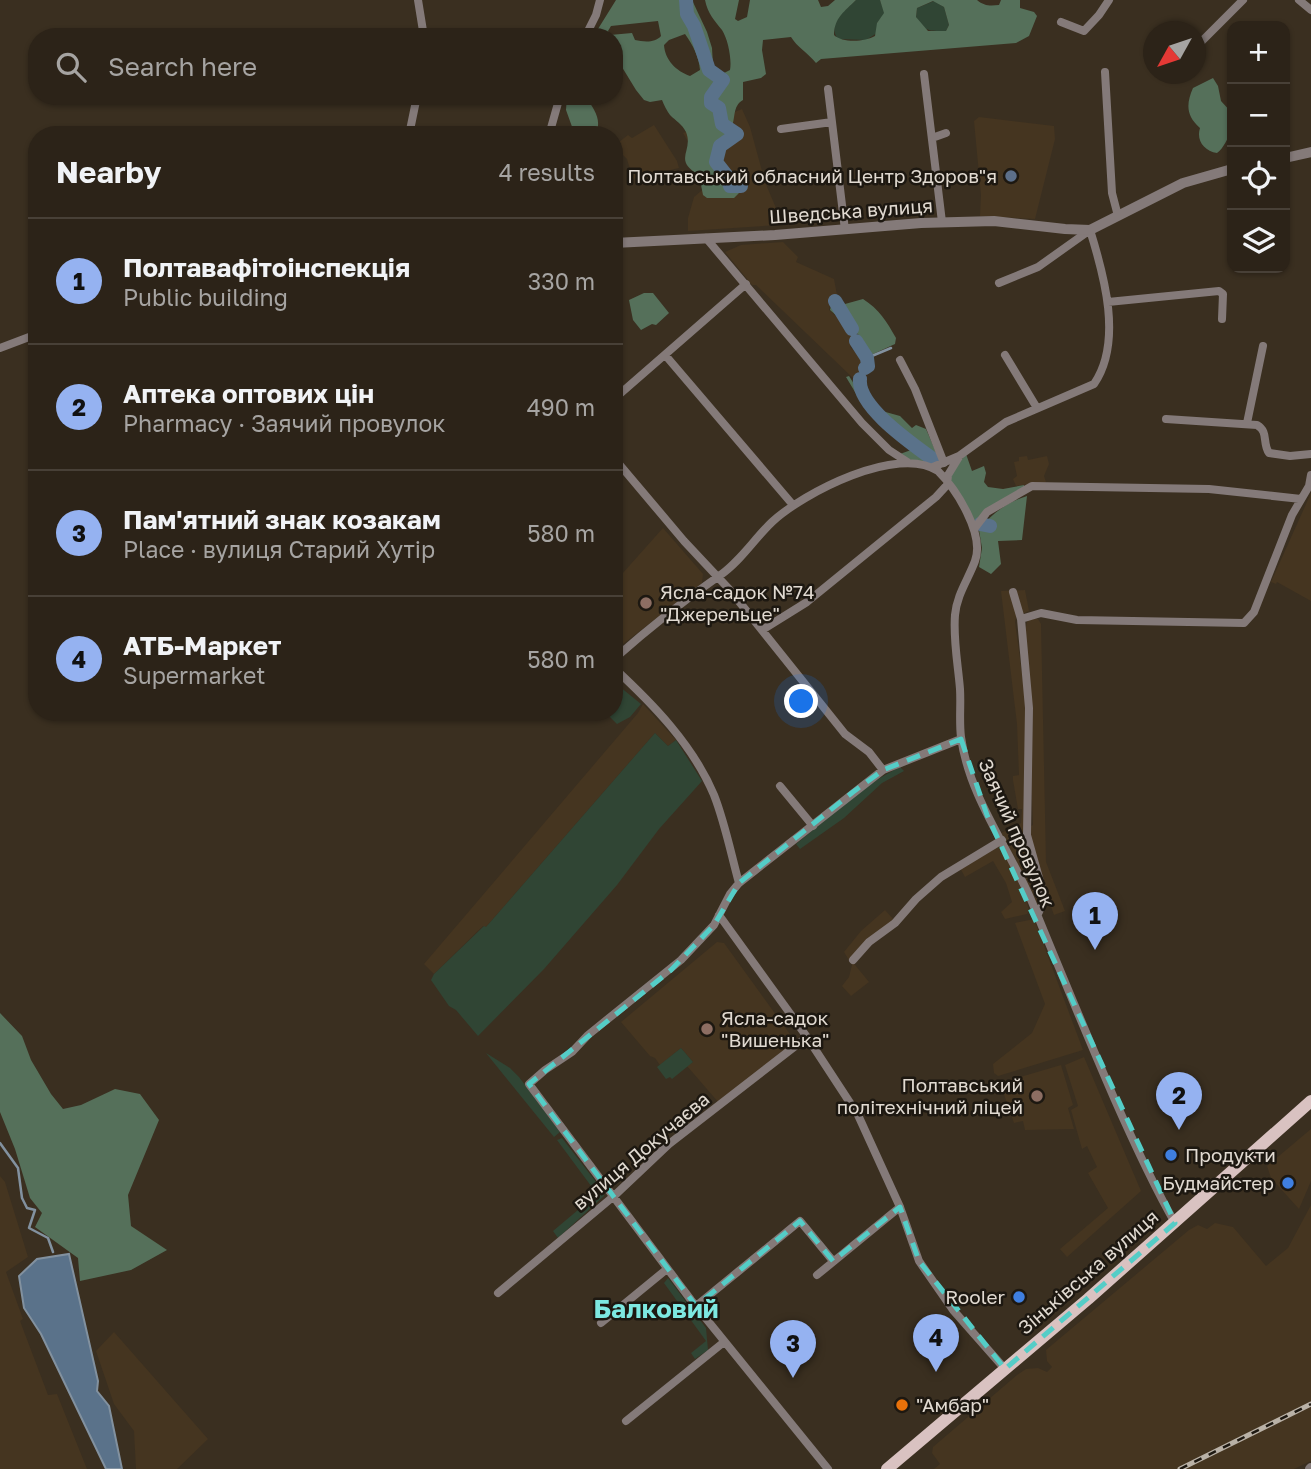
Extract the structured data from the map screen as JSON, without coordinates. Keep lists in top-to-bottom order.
{
  "streets": {
    "main road": ["Зіньківська вулиця"],
    "street": ["Шведська вулиця", "Заячий провулок", "вулиця Докучаєва"]
  },
  "crossings": [
    ["Заячий провулок", "Зіньківська вулиця"]
  ],
  "districts": ["Балковий"],
  "places": [
    "Полтавський обласний Центр Здоров\"я",
    "Ясла-садок №74 \"Джерельце\"",
    "Ясла-садок \"Вишенька\"",
    "Полтавський політехнічний ліцей",
    "Продукти",
    "Будмайстер",
    "Rooler",
    "\"Амбар\""
  ],
  "north": "bottom left",
  "page": {
    "map_buttons": ["+", "−"],
    "search": "Search here",
    "heading": ["Nearby", "4 results"],
    "list": [
      {
        "mark": "1",
        "name": "Полтавафітоінспекція",
        "note": "Public building",
        "value": "330 m"
      },
      {
        "mark": "2",
        "name": "Аптека оптових цін",
        "note": "Pharmacy · Заячий провулок",
        "value": "490 m"
      },
      {
        "mark": "3",
        "name": "Пам'ятний знак козакам",
        "note": "Place · вулиця Старий Хутір",
        "value": "580 m"
      },
      {
        "mark": "4",
        "name": "АТБ-Маркет",
        "note": "Supermarket",
        "value": "580 m"
      }
    ],
    "pins": [
      "1",
      "2",
      "4",
      "3"
    ]
  }
}
